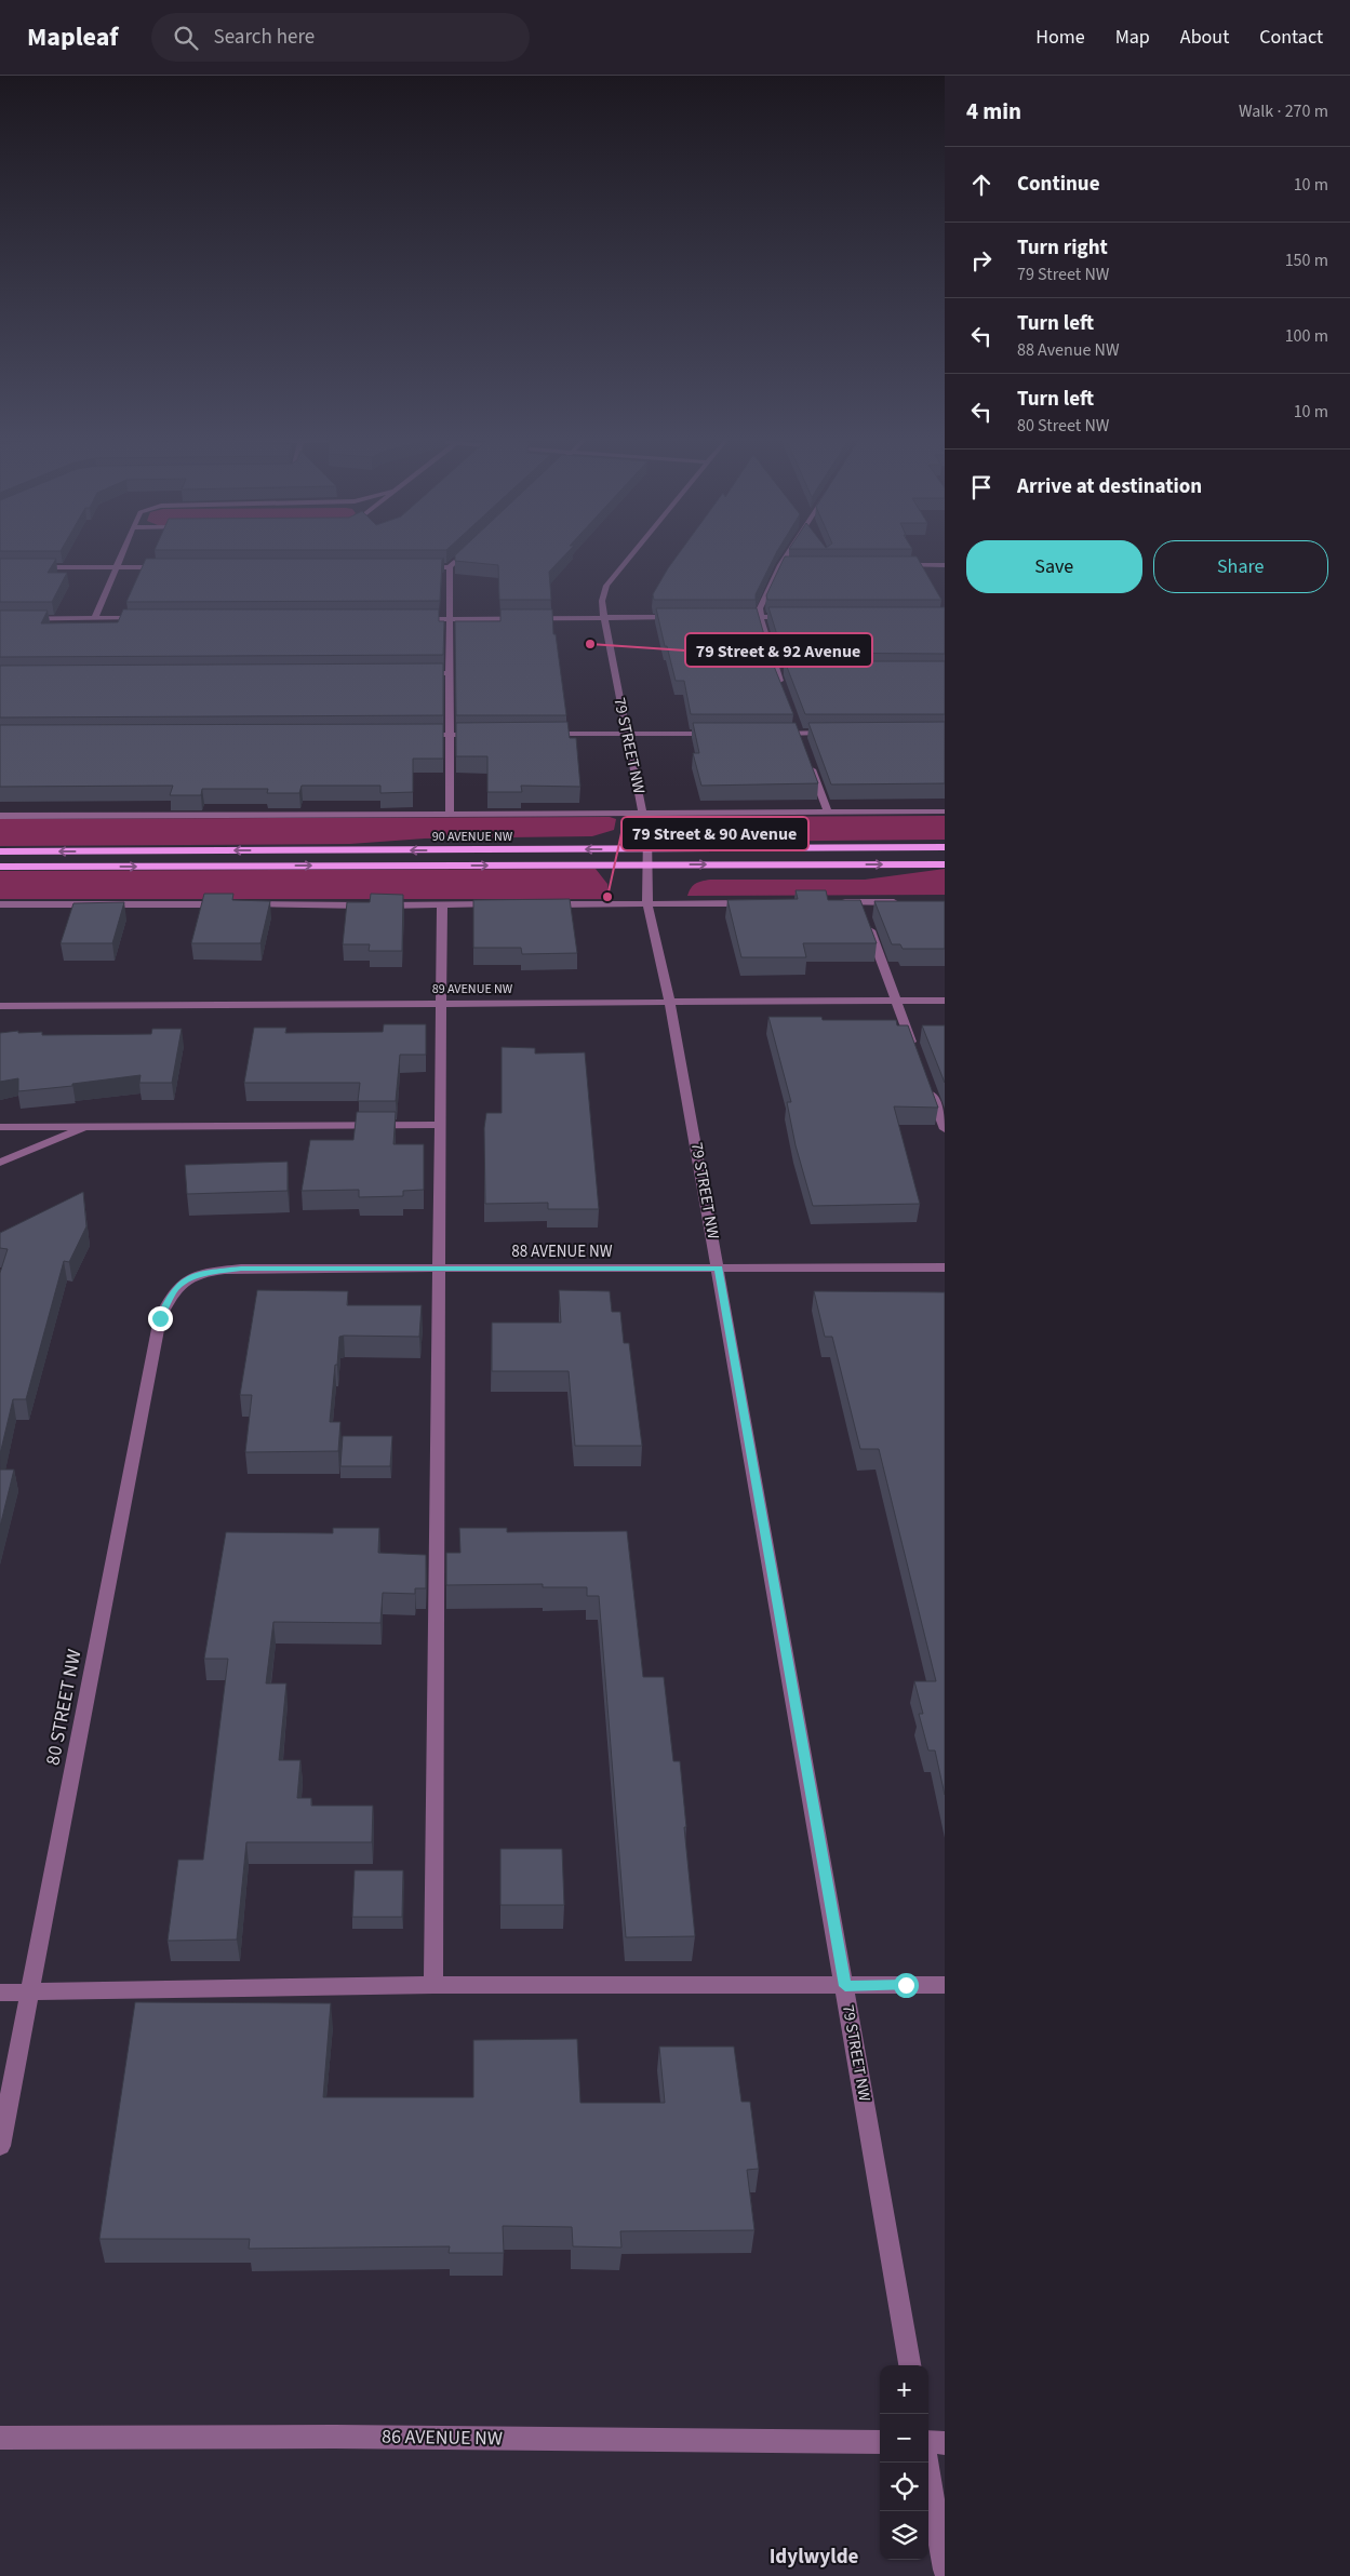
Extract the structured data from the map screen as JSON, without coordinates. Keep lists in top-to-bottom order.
{
  "streets": {
    "main road": ["90 AVENUE NW"],
    "street": [
      "79 STREET NW",
      "89 AVENUE NW",
      "88 AVENUE NW",
      "80 STREET NW",
      "86 AVENUE NW"
    ]
  },
  "crossings": [
    ["79 STREET NW", "90 AVENUE NW"],
    ["79 STREET NW", "89 AVENUE NW"],
    ["79 STREET NW", "88 AVENUE NW"],
    ["88 AVENUE NW", "80 STREET NW"]
  ],
  "districts": ["Idylwylde"],
  "places": ["79 Street & 92 Avenue", "79 Street & 90 Avenue"],
  "page": {
    "header": "Mapleaf",
    "search": "Search here",
    "nav": [
      "Home",
      "Map",
      "About",
      "Contact"
    ],
    "heading": ["4 min", "Walk · 270 m"],
    "list": [
      ["Continue", "10 m"],
      ["Turn right", "79 Street NW", "150 m"],
      ["Turn left", "88 Avenue NW", "100 m"],
      ["Turn left", "80 Street NW", "10 m"],
      "Arrive at destination"
    ],
    "buttons": ["Save", "Share"],
    "map_buttons": ["+", "−"]
  }
}
